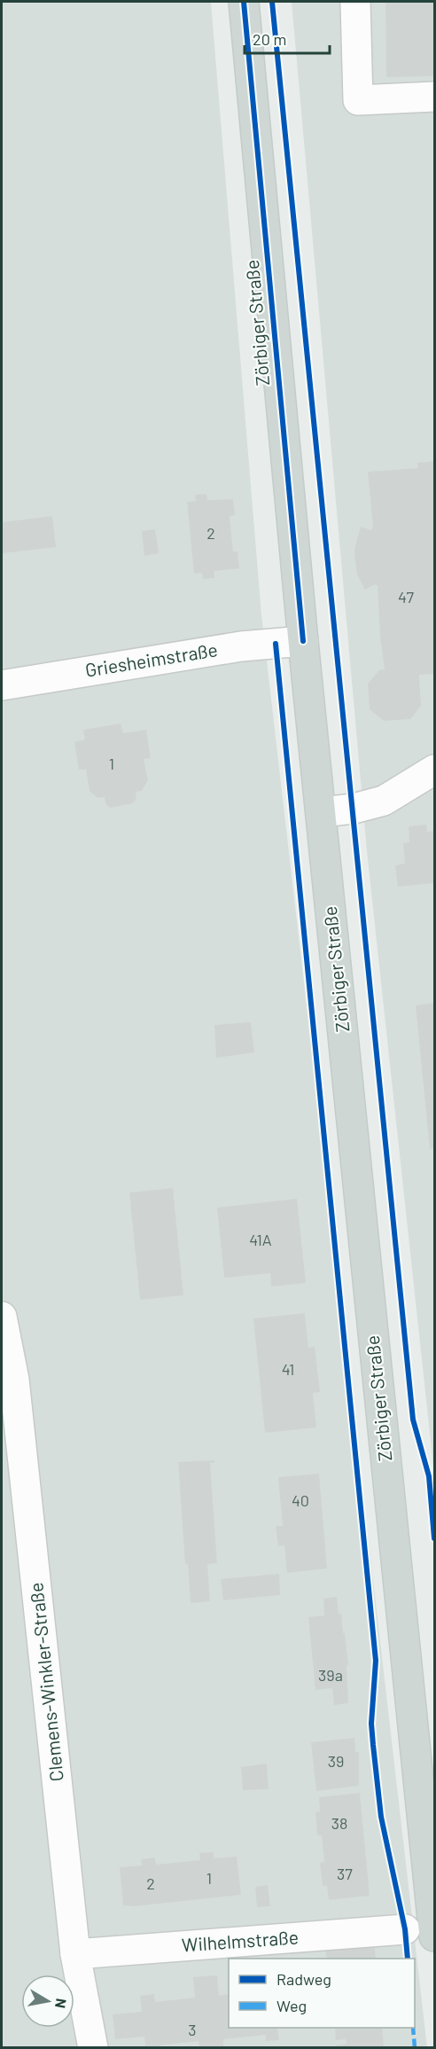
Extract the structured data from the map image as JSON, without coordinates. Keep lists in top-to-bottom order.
{
  "streets": {
    "main road": ["Zörbiger Straße"],
    "street": ["Griesheimstraße", "Clemens-Winkler-Straße", "Wilhelmstraße"]
  },
  "crossings": [
    ["Zörbiger Straße", "Griesheimstraße"],
    ["Clemens-Winkler-Straße", "Wilhelmstraße"]
  ],
  "house_numbers": [
    "2",
    "47",
    "1",
    "41A",
    "41",
    "40",
    "39a",
    "39",
    "38",
    "37",
    "1",
    "2",
    "3"
  ],
  "legend": ["Radweg", "Weg"],
  "scale_bar": "20 m",
  "north": "right"
}
